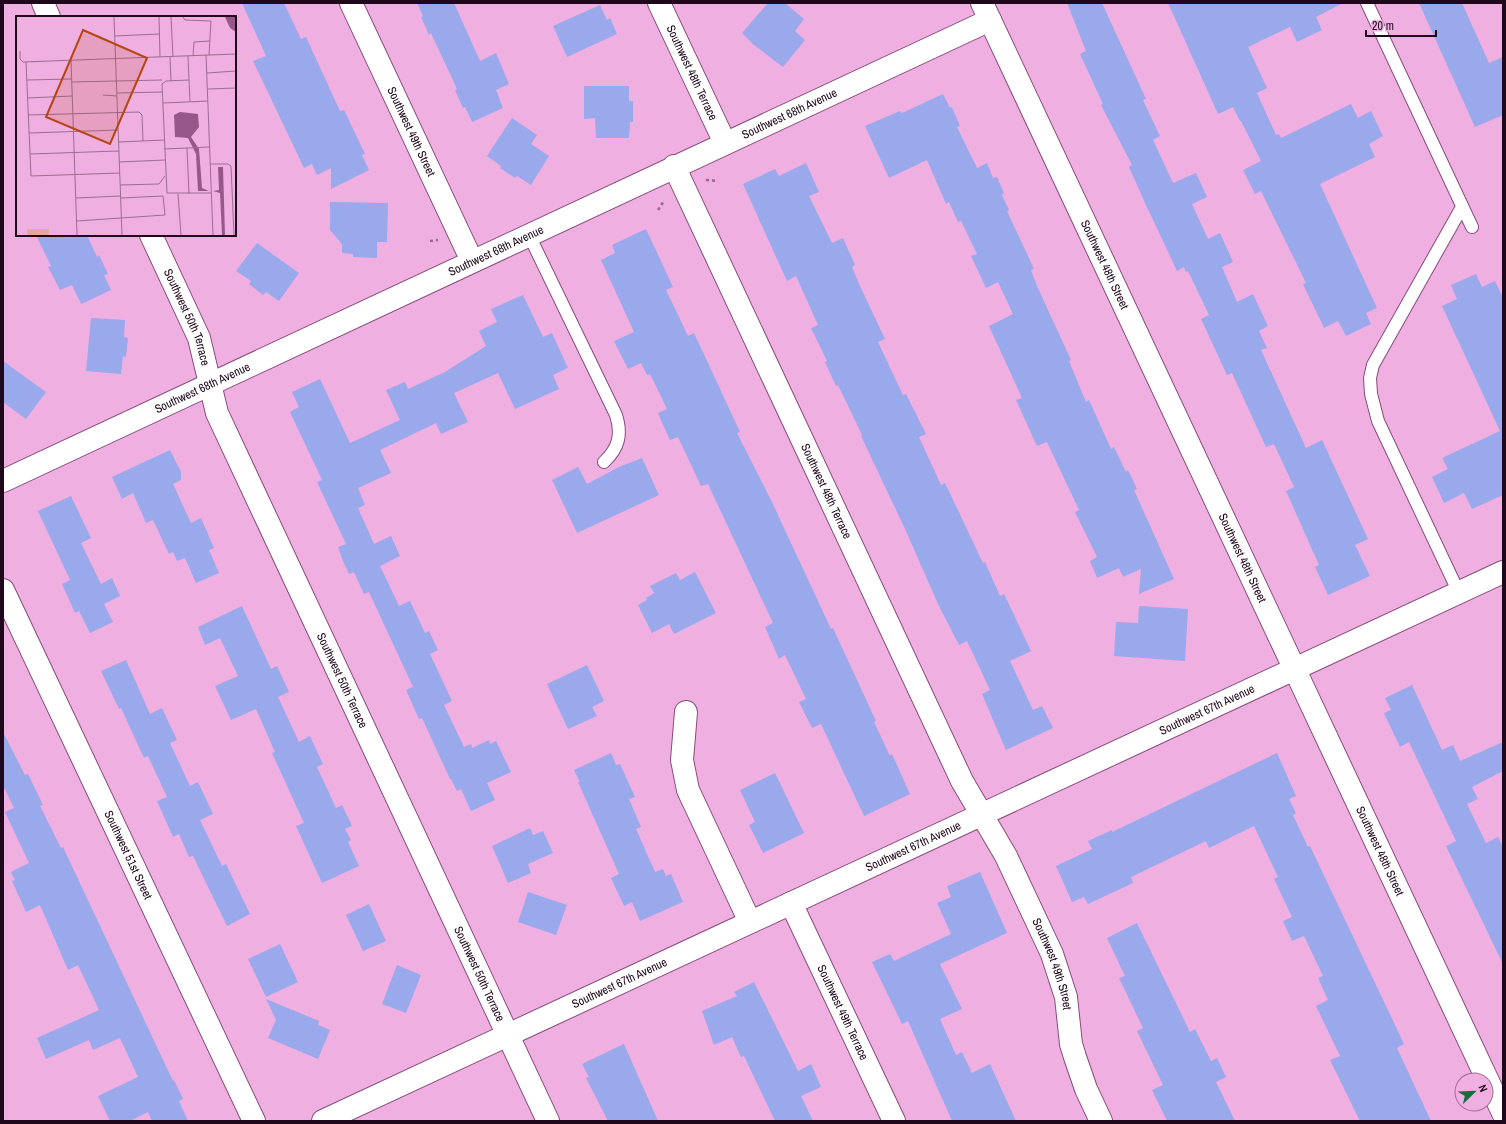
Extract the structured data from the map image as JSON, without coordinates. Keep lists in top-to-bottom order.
{
  "streets": {
    "street": [
      "Southwest 48th Terrace",
      "Southwest 68th Avenue",
      "Southwest 49th Street",
      "Southwest 48th Street",
      "Southwest 50th Terrace",
      "Southwest 67th Avenue",
      "Southwest 51st Street",
      "Southwest 49th Terrace"
    ]
  },
  "crossings": [
    ["Southwest 48th Terrace", "Southwest 68th Avenue"],
    ["Southwest 48th Terrace", "Southwest 49th Street"],
    ["Southwest 48th Terrace", "Southwest 67th Avenue"],
    ["Southwest 68th Avenue", "Southwest 49th Street"],
    ["Southwest 68th Avenue", "Southwest 48th Street"],
    ["Southwest 68th Avenue", "Southwest 50th Terrace"],
    ["Southwest 49th Street", "Southwest 67th Avenue"],
    ["Southwest 48th Street", "Southwest 67th Avenue"],
    ["Southwest 50th Terrace", "Southwest 67th Avenue"],
    ["Southwest 67th Avenue", "Southwest 49th Terrace"]
  ],
  "scale_bar": "20 m",
  "north": "top right"
}
